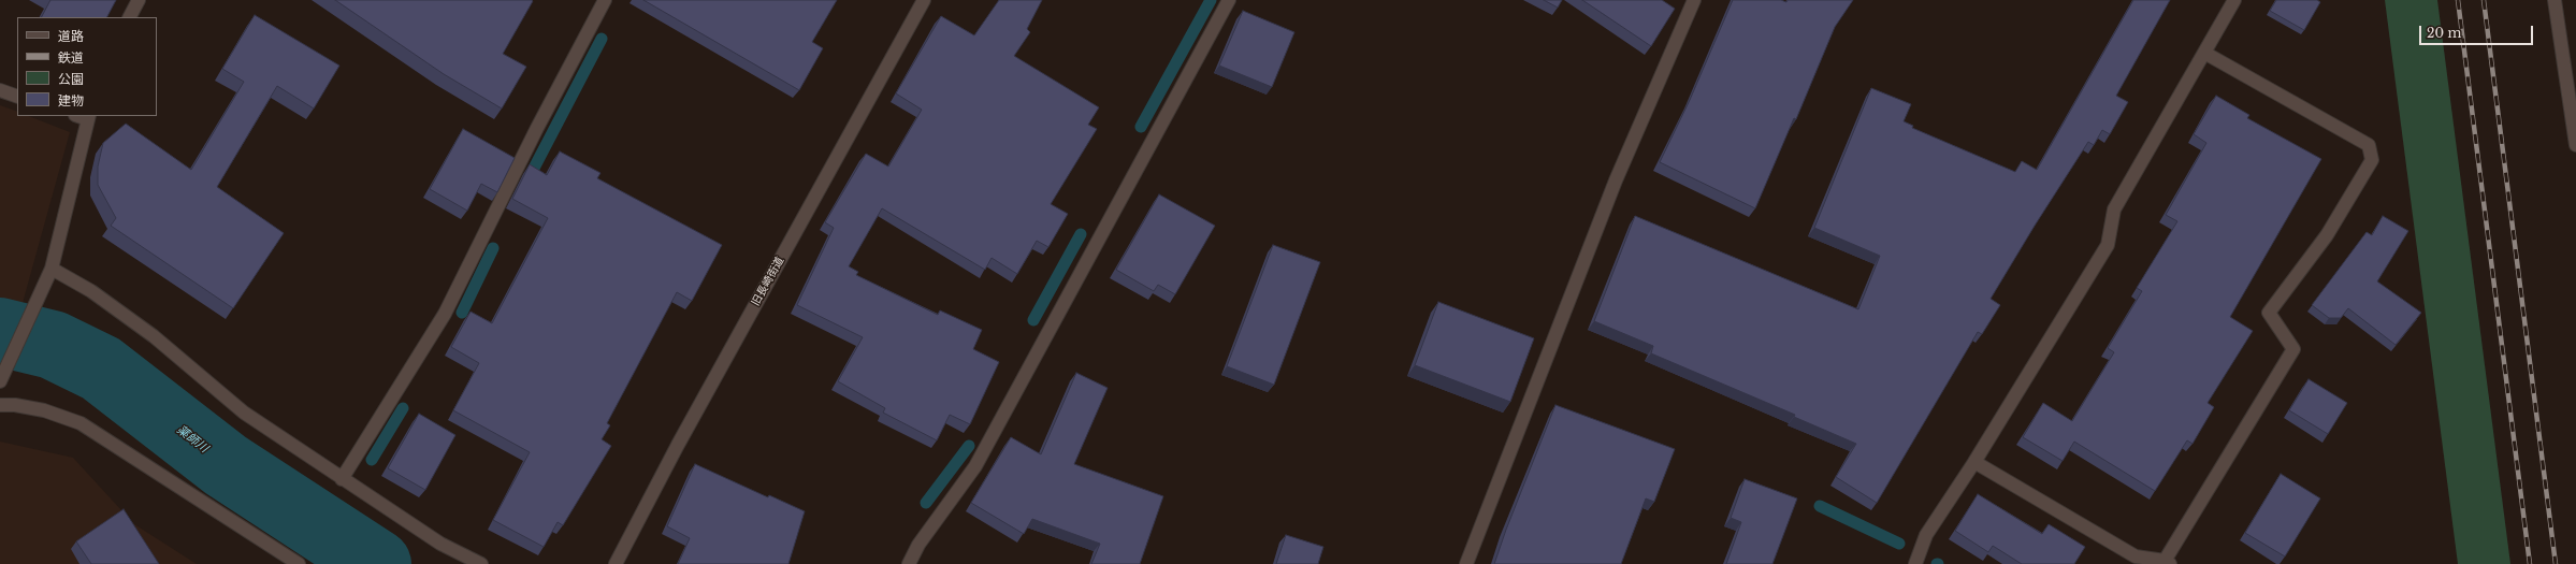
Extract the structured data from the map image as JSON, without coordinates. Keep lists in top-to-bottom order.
{
  "streets": {
    "street": ["旧長崎街道"]
  },
  "water": ["薬師川"],
  "legend": [
    "道路",
    "鉄道",
    "公園",
    "建物"
  ],
  "scale_bar": "20 m"
}
